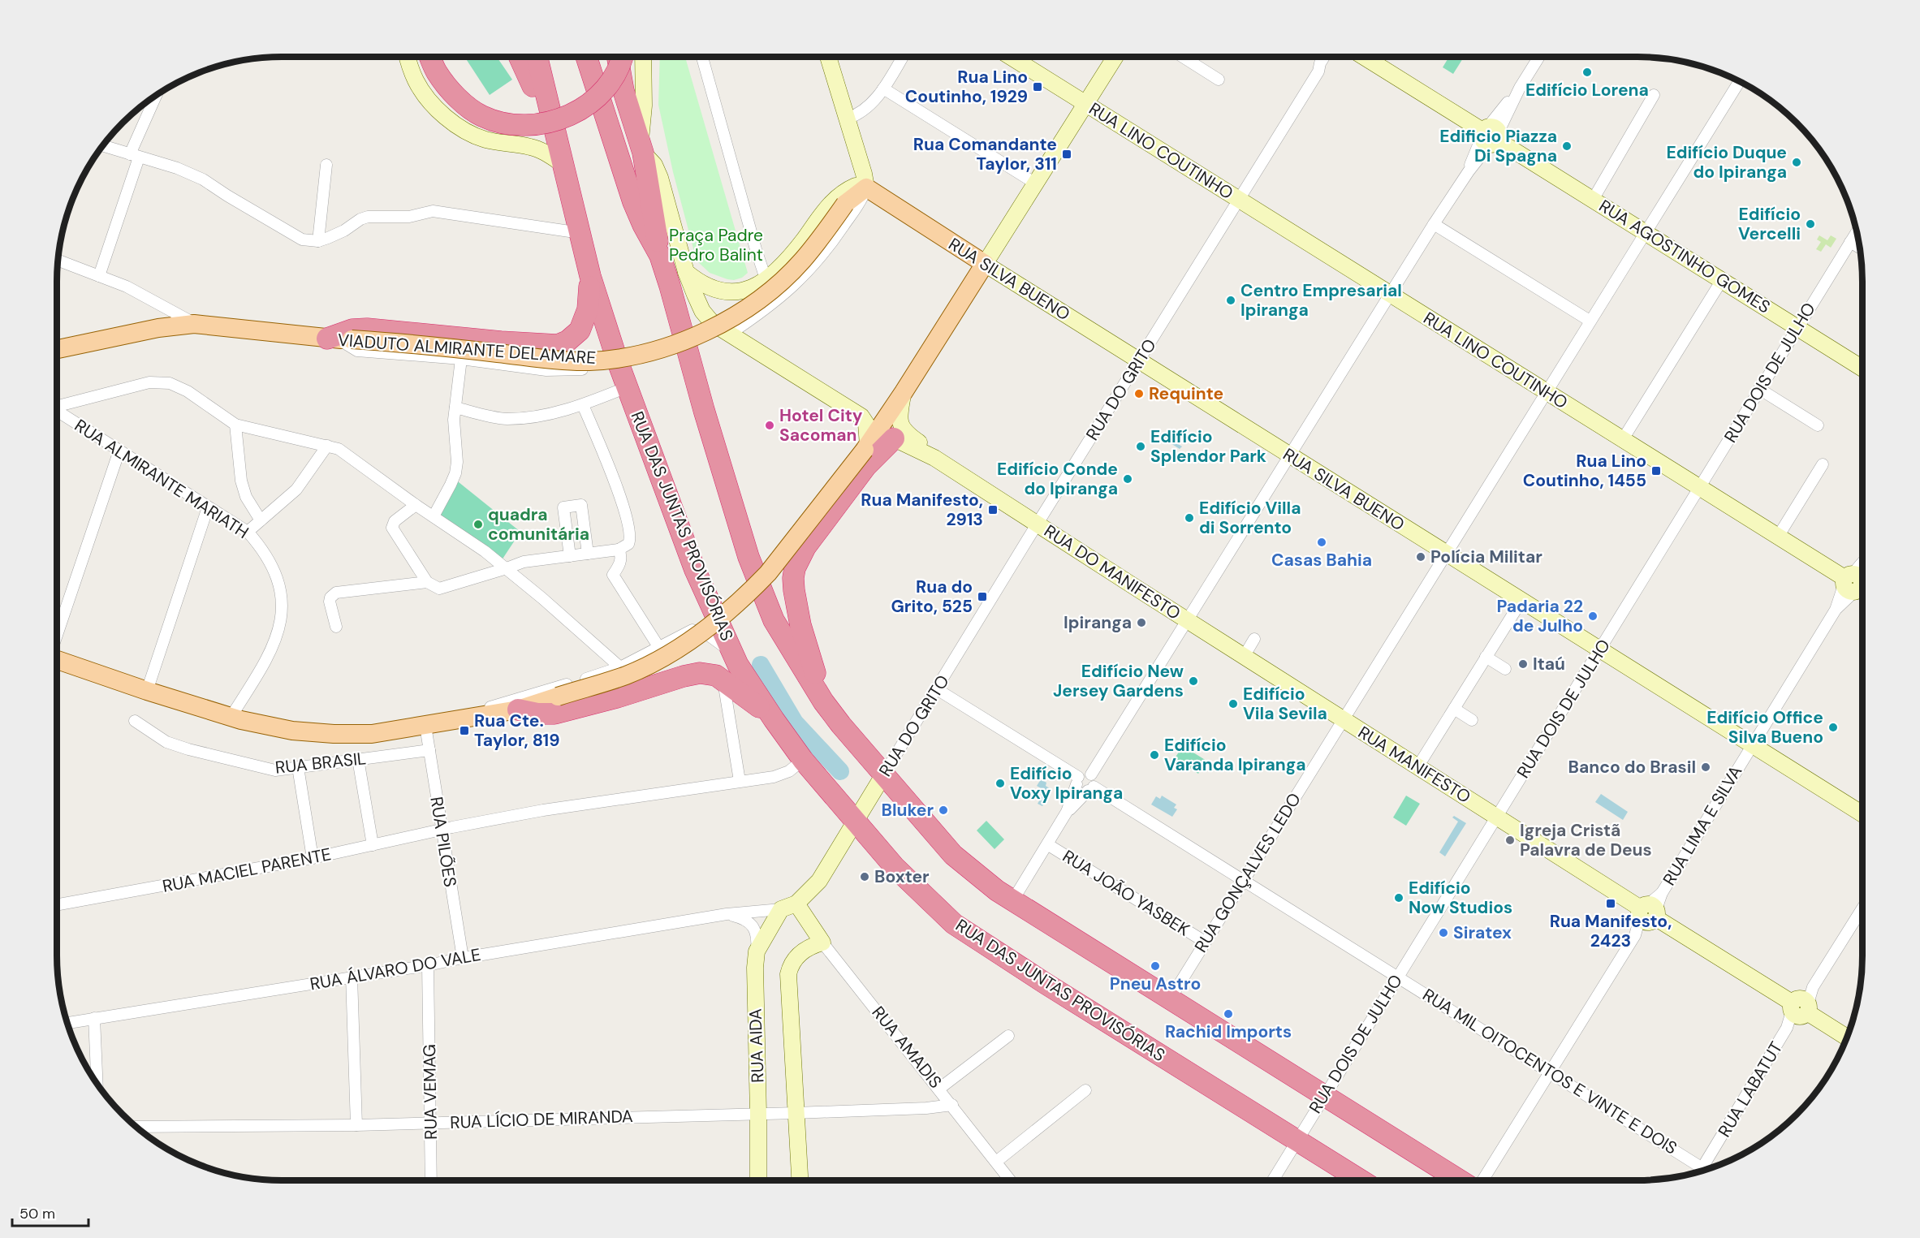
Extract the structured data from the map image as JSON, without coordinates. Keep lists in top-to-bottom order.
{
  "streets": {
    "highway": ["RUA DAS JUNTAS PROVISÓRIAS"],
    "main road": [
      "RUA LINO COUTINHO",
      "RUA AGOSTINHO GOMES",
      "RUA SILVA BUENO",
      "VIADUTO ALMIRANTE DELAMARE",
      "RUA DO GRITO",
      "RUA DO MANIFESTO",
      "RUA MANIFESTO",
      "RUA ÁLVARO DO VALE",
      "RUA AIDA",
      "RUA AMADIS"
    ],
    "street": [
      "RUA DOIS DE JULHO",
      "RUA ALMIRANTE MARIATH",
      "RUA BRASIL",
      "RUA LIMA E SILVA",
      "RUA PILÕES",
      "RUA MACIEL PARENTE",
      "RUA GONÇALVES LEDO",
      "RUA JOÃO YASBEK",
      "RUA MIL OITOCENTOS E VINTE E DOIS",
      "RUA LABATUT",
      "RUA VEMAG",
      "RUA LÍCIO DE MIRANDA"
    ]
  },
  "crossings": [
    ["RUA LINO COUTINHO", "RUA DOIS DE JULHO"],
    ["RUA LINO COUTINHO", "RUA DO GRITO"],
    ["RUA LINO COUTINHO", "RUA LIMA E SILVA"],
    ["RUA LINO COUTINHO", "RUA GONÇALVES LEDO"],
    ["RUA AGOSTINHO GOMES", "RUA DOIS DE JULHO"],
    ["RUA AGOSTINHO GOMES", "RUA GONÇALVES LEDO"],
    ["RUA SILVA BUENO", "VIADUTO ALMIRANTE DELAMARE"],
    ["RUA SILVA BUENO", "RUA DOIS DE JULHO"],
    ["RUA SILVA BUENO", "RUA DO GRITO"],
    ["RUA SILVA BUENO", "RUA LIMA E SILVA"],
    ["RUA SILVA BUENO", "RUA GONÇALVES LEDO"],
    ["RUA DOIS DE JULHO", "RUA DAS JUNTAS PROVISÓRIAS"],
    ["RUA DOIS DE JULHO", "RUA MANIFESTO"],
    ["RUA DOIS DE JULHO", "RUA MIL OITOCENTOS E VINTE E DOIS"],
    ["RUA DO GRITO", "RUA DAS JUNTAS PROVISÓRIAS"],
    ["RUA DO GRITO", "RUA DO MANIFESTO"],
    ["RUA DO GRITO", "RUA ÁLVARO DO VALE"],
    ["RUA DO GRITO", "RUA AMADIS"],
    ["RUA DAS JUNTAS PROVISÓRIAS", "RUA MACIEL PARENTE"],
    ["RUA DO MANIFESTO", "RUA MANIFESTO"],
    ["RUA BRASIL", "RUA PILÕES"],
    ["RUA MANIFESTO", "RUA LIMA E SILVA"],
    ["RUA MANIFESTO", "RUA GONÇALVES LEDO"],
    ["RUA MANIFESTO", "RUA LABATUT"],
    ["RUA LIMA E SILVA", "RUA MIL OITOCENTOS E VINTE E DOIS"],
    ["RUA PILÕES", "RUA MACIEL PARENTE"],
    ["RUA PILÕES", "RUA ÁLVARO DO VALE"],
    ["RUA GONÇALVES LEDO", "RUA JOÃO YASBEK"],
    ["RUA GONÇALVES LEDO", "RUA MIL OITOCENTOS E VINTE E DOIS"],
    ["RUA ÁLVARO DO VALE", "RUA AIDA"],
    ["RUA ÁLVARO DO VALE", "RUA AMADIS"],
    ["RUA ÁLVARO DO VALE", "RUA VEMAG"],
    ["RUA AIDA", "RUA AMADIS"],
    ["RUA AIDA", "RUA LÍCIO DE MIRANDA"],
    ["RUA AMADIS", "RUA LÍCIO DE MIRANDA"],
    ["RUA MIL OITOCENTOS E VINTE E DOIS", "RUA LABATUT"],
    ["RUA VEMAG", "RUA LÍCIO DE MIRANDA"]
  ],
  "parks": ["Praça Padre Pedro Balint"],
  "places": {
    "other": [
      "Edifício Lorena",
      "Edificio Piazza Di Spagna",
      "Edifício Duque do Ipiranga",
      "Edifício Vercelli",
      "Centro Empresarial Ipiranga",
      "Requinte",
      "Hotel City Sacoman",
      "Edifício Splendor Park",
      "Edifício Conde do Ipiranga",
      "Edifício Villa di Sorrento",
      "quadra comunitária",
      "Casas Bahia",
      "Polícia Militar",
      "Padaria 22 de Julho",
      "Ipiranga",
      "Itaú",
      "Edifício New Jersey Gardens",
      "Edifício Vila Sevila",
      "Edifício Office Silva Bueno",
      "Edifício Varanda Ipiranga",
      "Banco do Brasil",
      "Edifício Voxy Ipiranga",
      "Bluker",
      "Igreja Cristã Palavra de Deus",
      "Boxter",
      "Edifício Now Studios",
      "Siratex",
      "Pneu Astro",
      "Rachid Imports"
    ],
    "transit": [
      "Rua Lino Coutinho, 1929",
      "Rua Comandante Taylor, 311",
      "Rua Lino Coutinho, 1455",
      "Rua Manifesto, 2913",
      "Rua do Grito, 525",
      "Rua Cte. Taylor, 819",
      "Rua Manifesto, 2423"
    ]
  },
  "scale_bar": "50 m"
}
